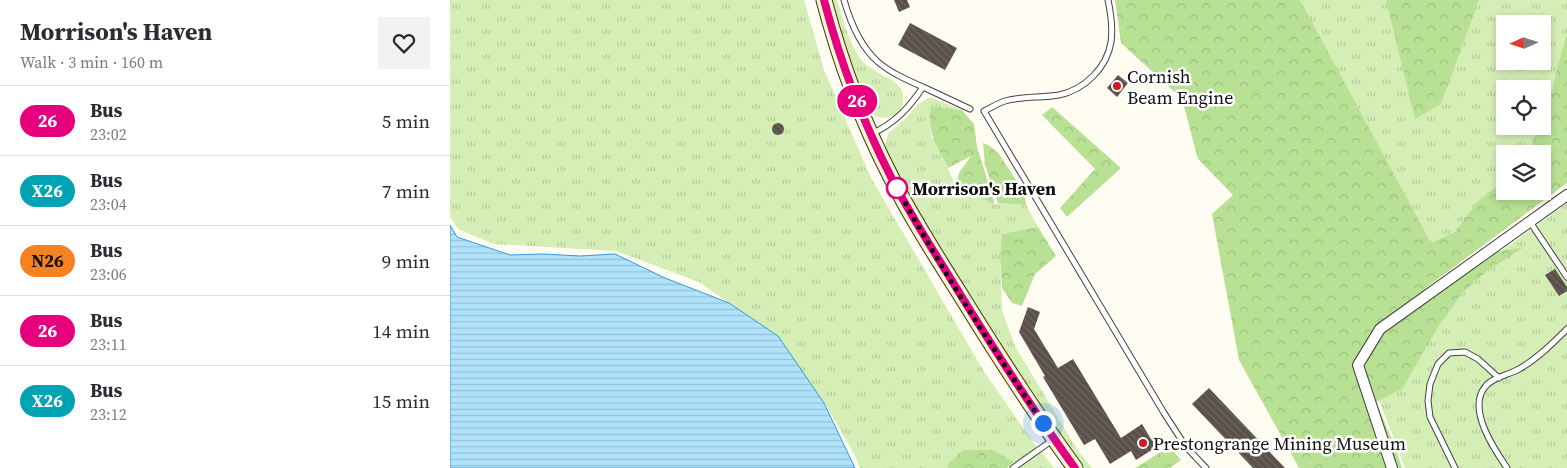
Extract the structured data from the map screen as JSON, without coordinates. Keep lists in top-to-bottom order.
{
  "places": ["Cornish Beam Engine", "Morrison's Haven", "Prestongrange Mining Museum"],
  "lines": ["bus line 26"],
  "north": "left",
  "page": {
    "heading": ["Morrison's Haven", "Walk · 3 min · 160 m"],
    "on_map": "26",
    "list": [
      {
        "mark": "26",
        "name": "Bus",
        "note": "23:02",
        "value": "5 min"
      },
      {
        "mark": "X26",
        "name": "Bus",
        "note": "23:04",
        "value": "7 min"
      },
      {
        "mark": "N26",
        "name": "Bus",
        "note": "23:06",
        "value": "9 min"
      },
      {
        "mark": "26",
        "name": "Bus",
        "note": "23:11",
        "value": "14 min"
      },
      {
        "mark": "X26",
        "name": "Bus",
        "note": "23:12",
        "value": "15 min"
      }
    ]
  }
}
